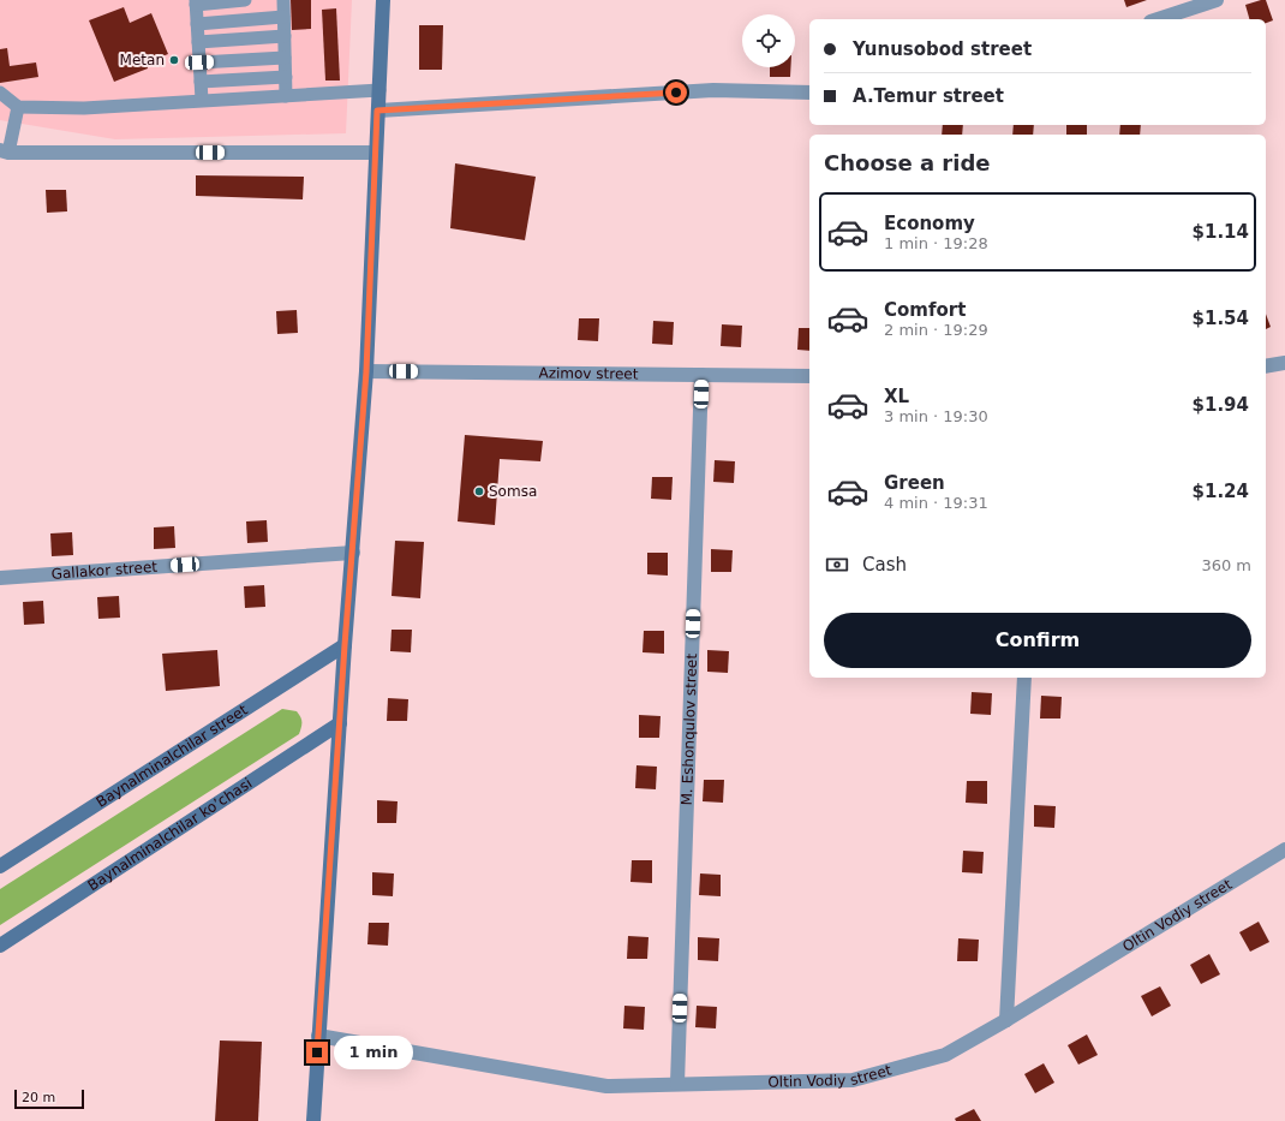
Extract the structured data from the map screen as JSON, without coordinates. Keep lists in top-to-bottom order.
{
  "streets": {
    "main road": ["Baynalminalchilar street", "Baynalminalchilar ko’chasi"],
    "street": [
      "Azimov street",
      "Gallakor street",
      "M. Eshonqulov street",
      "Oltin Vodiy street"
    ]
  },
  "crossings": [
    ["Azimov street", "M. Eshonqulov street"],
    ["M. Eshonqulov street", "Oltin Vodiy street"]
  ],
  "places": ["Metan", "Somsa"],
  "scale_bar": "20 m",
  "page": {
    "banner": ["Yunusobod street", "A.Temur street"],
    "heading": "Choose a ride",
    "list": [
      {
        "name": "Economy",
        "note": "1 min · 19:28",
        "value": "$1.14"
      },
      {
        "name": "Comfort",
        "note": "2 min · 19:29",
        "value": "$1.54"
      },
      {
        "name": "XL",
        "note": "3 min · 19:30",
        "value": "$1.94"
      },
      {
        "name": "Green",
        "note": "4 min · 19:31",
        "value": "$1.24"
      }
    ],
    "pay": ["Cash", "360 m"],
    "buttons": "Confirm",
    "bubble": "1 min",
    "scale": "20 m"
  }
}
